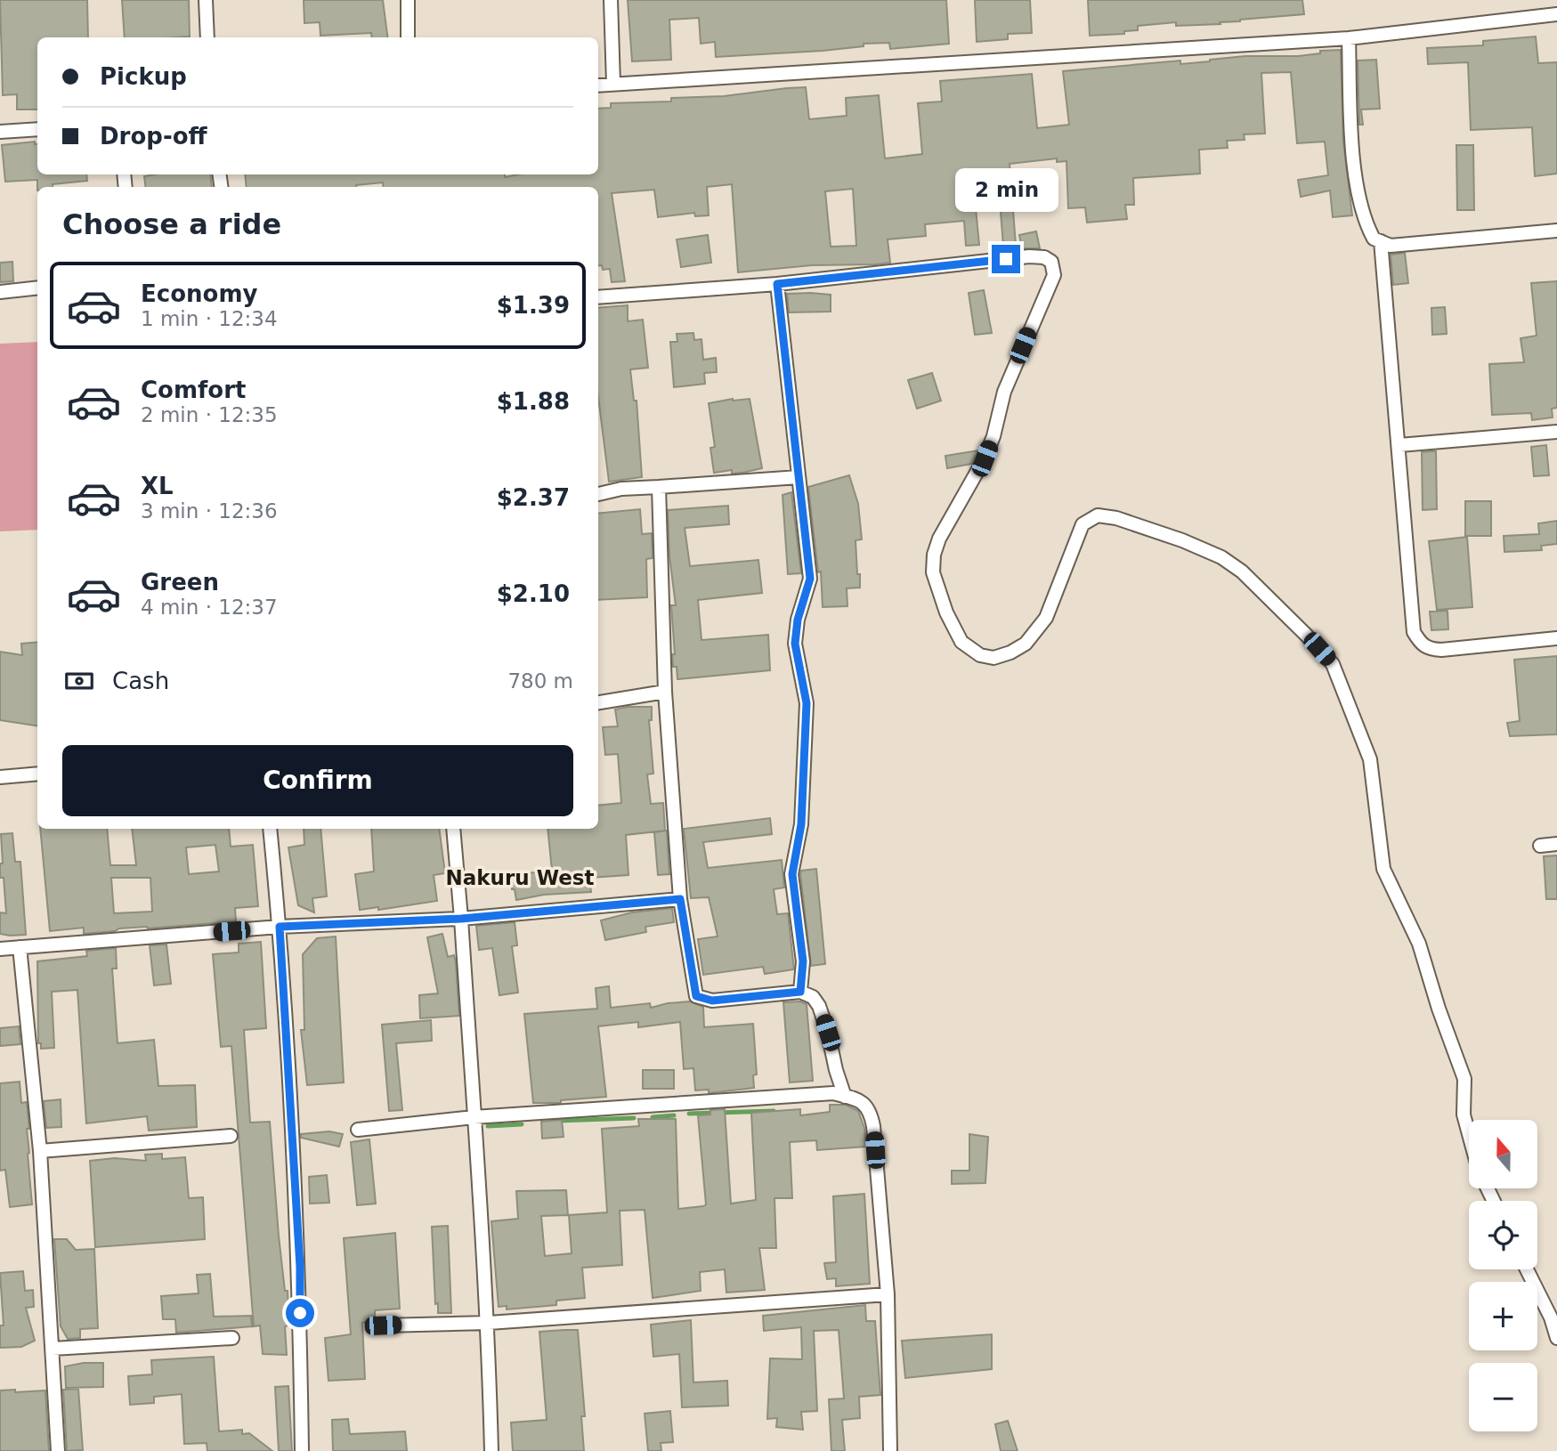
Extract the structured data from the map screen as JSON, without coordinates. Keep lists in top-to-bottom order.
{
  "districts": ["Nakuru West"],
  "north": "top",
  "page": {
    "banner": ["Pickup", "Drop-off"],
    "bubble": "2 min",
    "heading": "Choose a ride",
    "list": [
      {
        "name": "Economy",
        "note": "1 min · 12:34",
        "value": "$1.39"
      },
      {
        "name": "Comfort",
        "note": "2 min · 12:35",
        "value": "$1.88"
      },
      {
        "name": "XL",
        "note": "3 min · 12:36",
        "value": "$2.37"
      },
      {
        "name": "Green",
        "note": "4 min · 12:37",
        "value": "$2.10"
      }
    ],
    "pay": ["Cash", "780 m"],
    "buttons": "Confirm",
    "map_buttons": ["+", "−"]
  }
}
